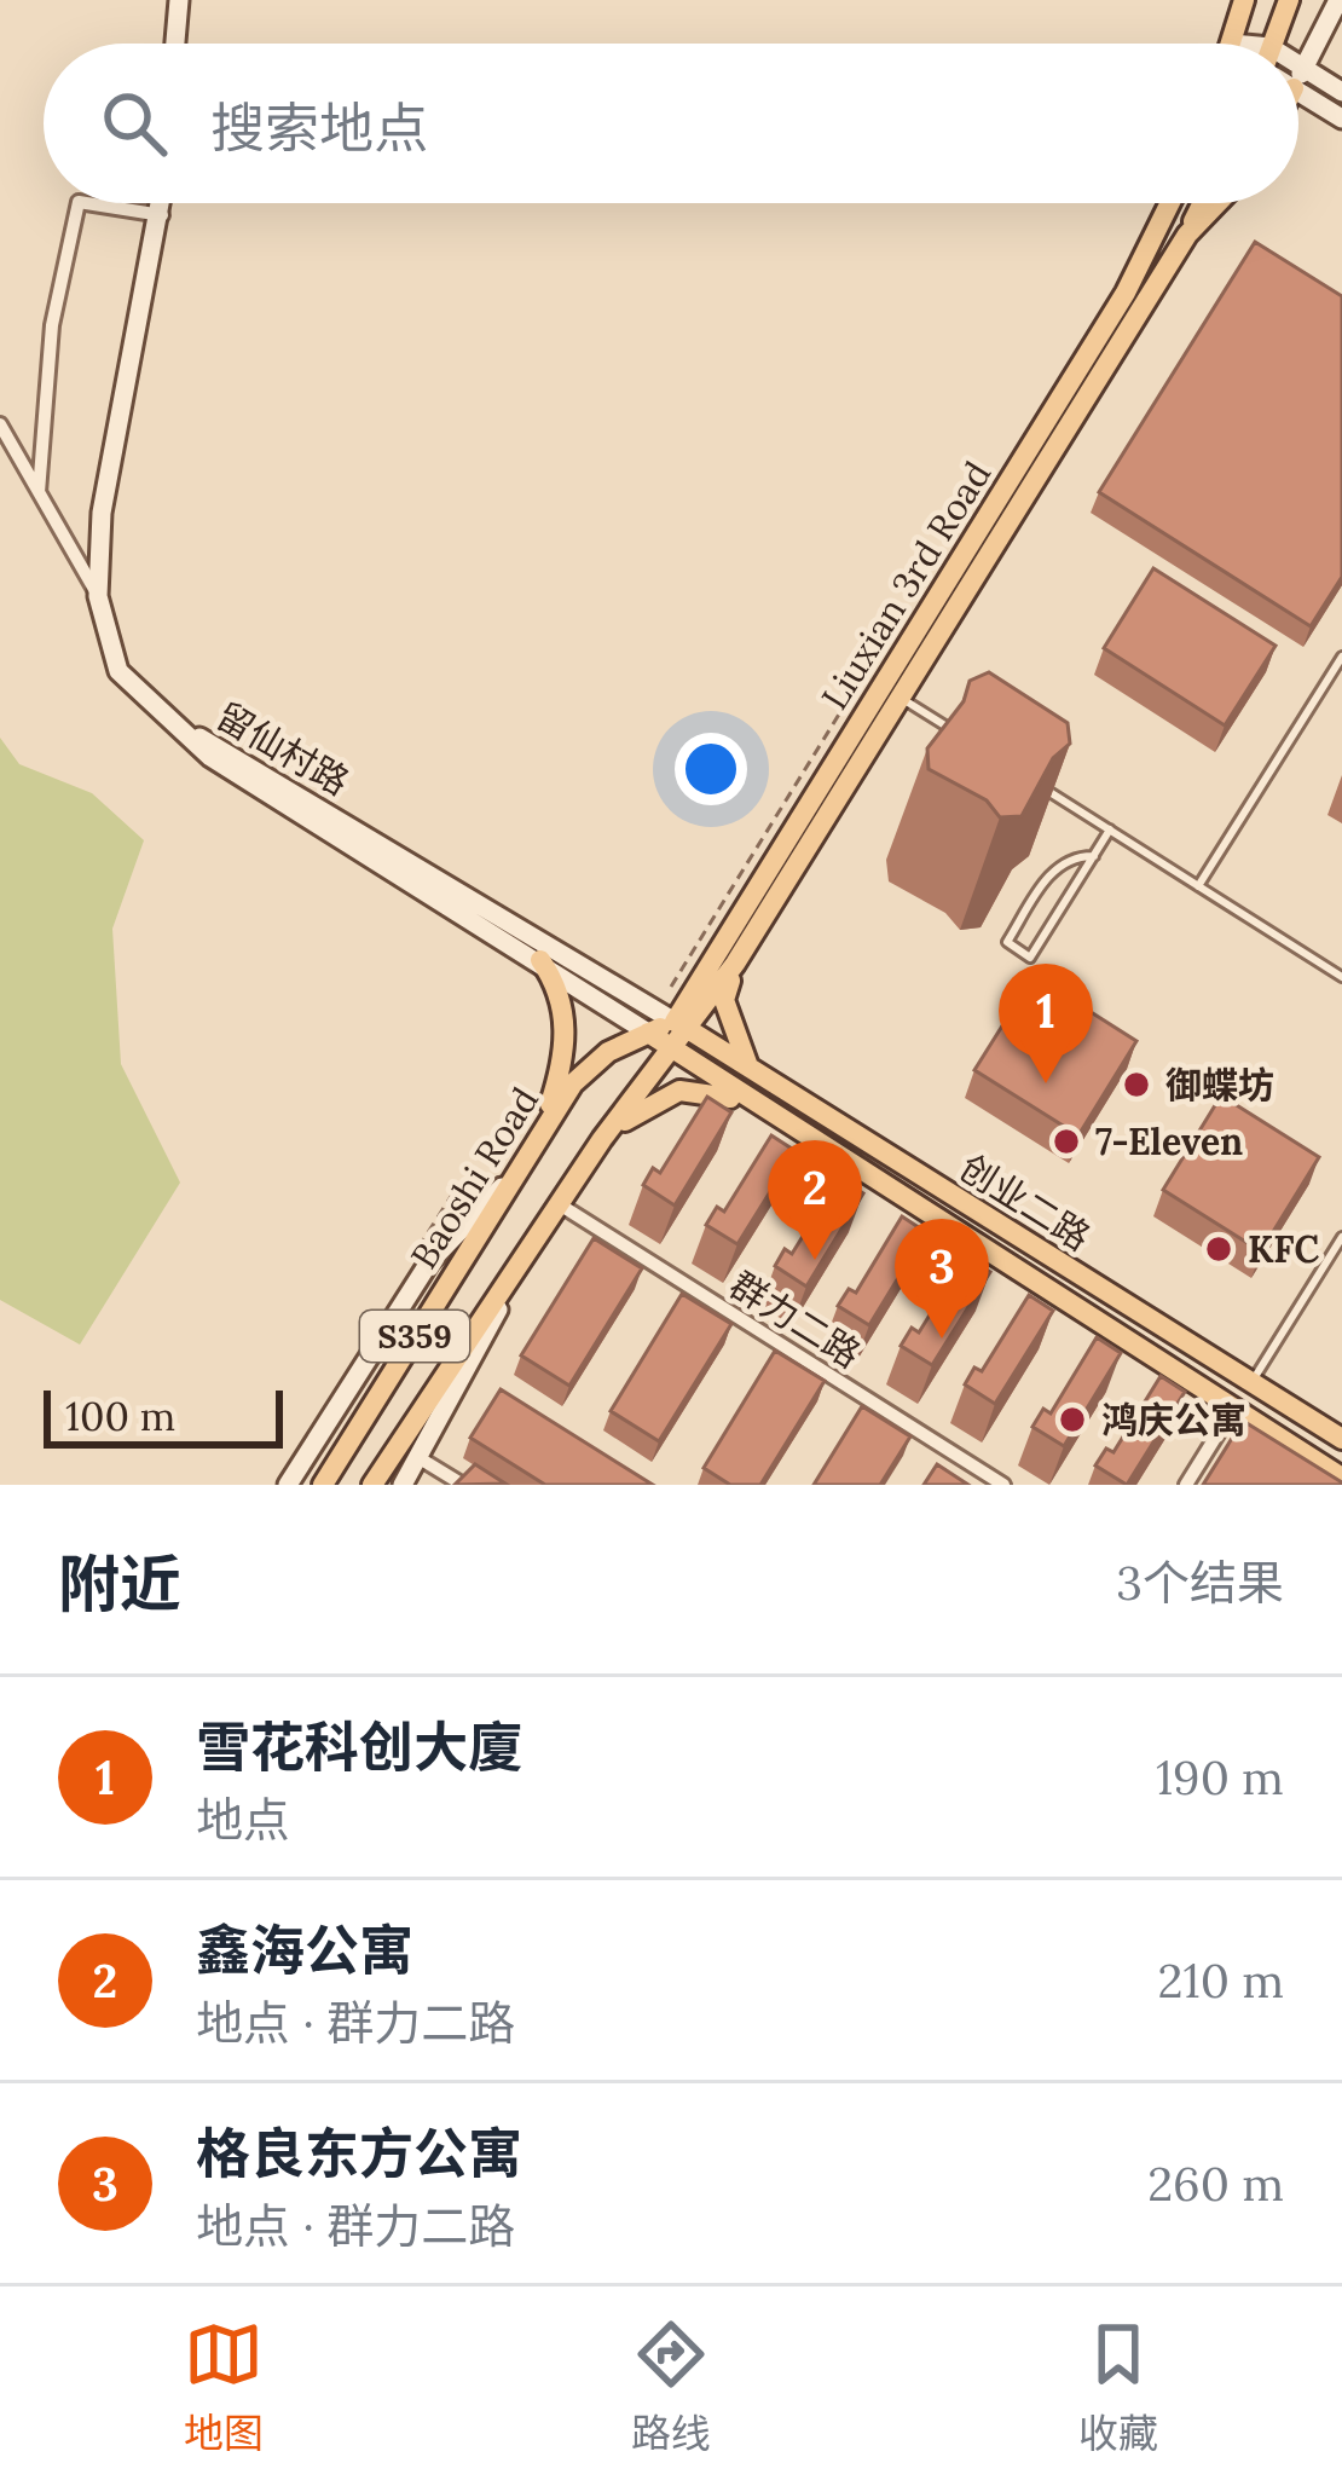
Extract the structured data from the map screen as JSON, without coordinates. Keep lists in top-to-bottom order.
{
  "streets": {
    "main road": [
      "Liuxian 3rd Road",
      "Baoshi Road",
      "创业二路",
      "S359"
    ],
    "street": ["留仙村路", "群力二路"]
  },
  "crossings": [
    ["Liuxian 3rd Road", "留仙村路"],
    ["Liuxian 3rd Road", "Baoshi Road"],
    ["Liuxian 3rd Road", "创业二路"],
    ["留仙村路", "Baoshi Road"],
    ["留仙村路", "创业二路"],
    ["Baoshi Road", "创业二路"],
    ["创业二路", "S359"],
    ["群力二路", "S359"]
  ],
  "places": [
    "御蝶坊",
    "7-Eleven",
    "KFC",
    "鸿庆公寓"
  ],
  "scale_bar": "100 m",
  "page": {
    "search": "搜索地点",
    "pins": ["1", "2", "3"],
    "scale": "100 m",
    "heading": ["附近", "3个结果"],
    "list": [
      {
        "mark": "1",
        "name": "雪花科创大廈",
        "note": "地点",
        "value": "190 m"
      },
      {
        "mark": "2",
        "name": "鑫海公寓",
        "note": "地点 · 群力二路",
        "value": "210 m"
      },
      {
        "mark": "3",
        "name": "格良东方公寓",
        "note": "地点 · 群力二路",
        "value": "260 m"
      }
    ],
    "nav": ["地图", "路线", "收藏"]
  }
}
